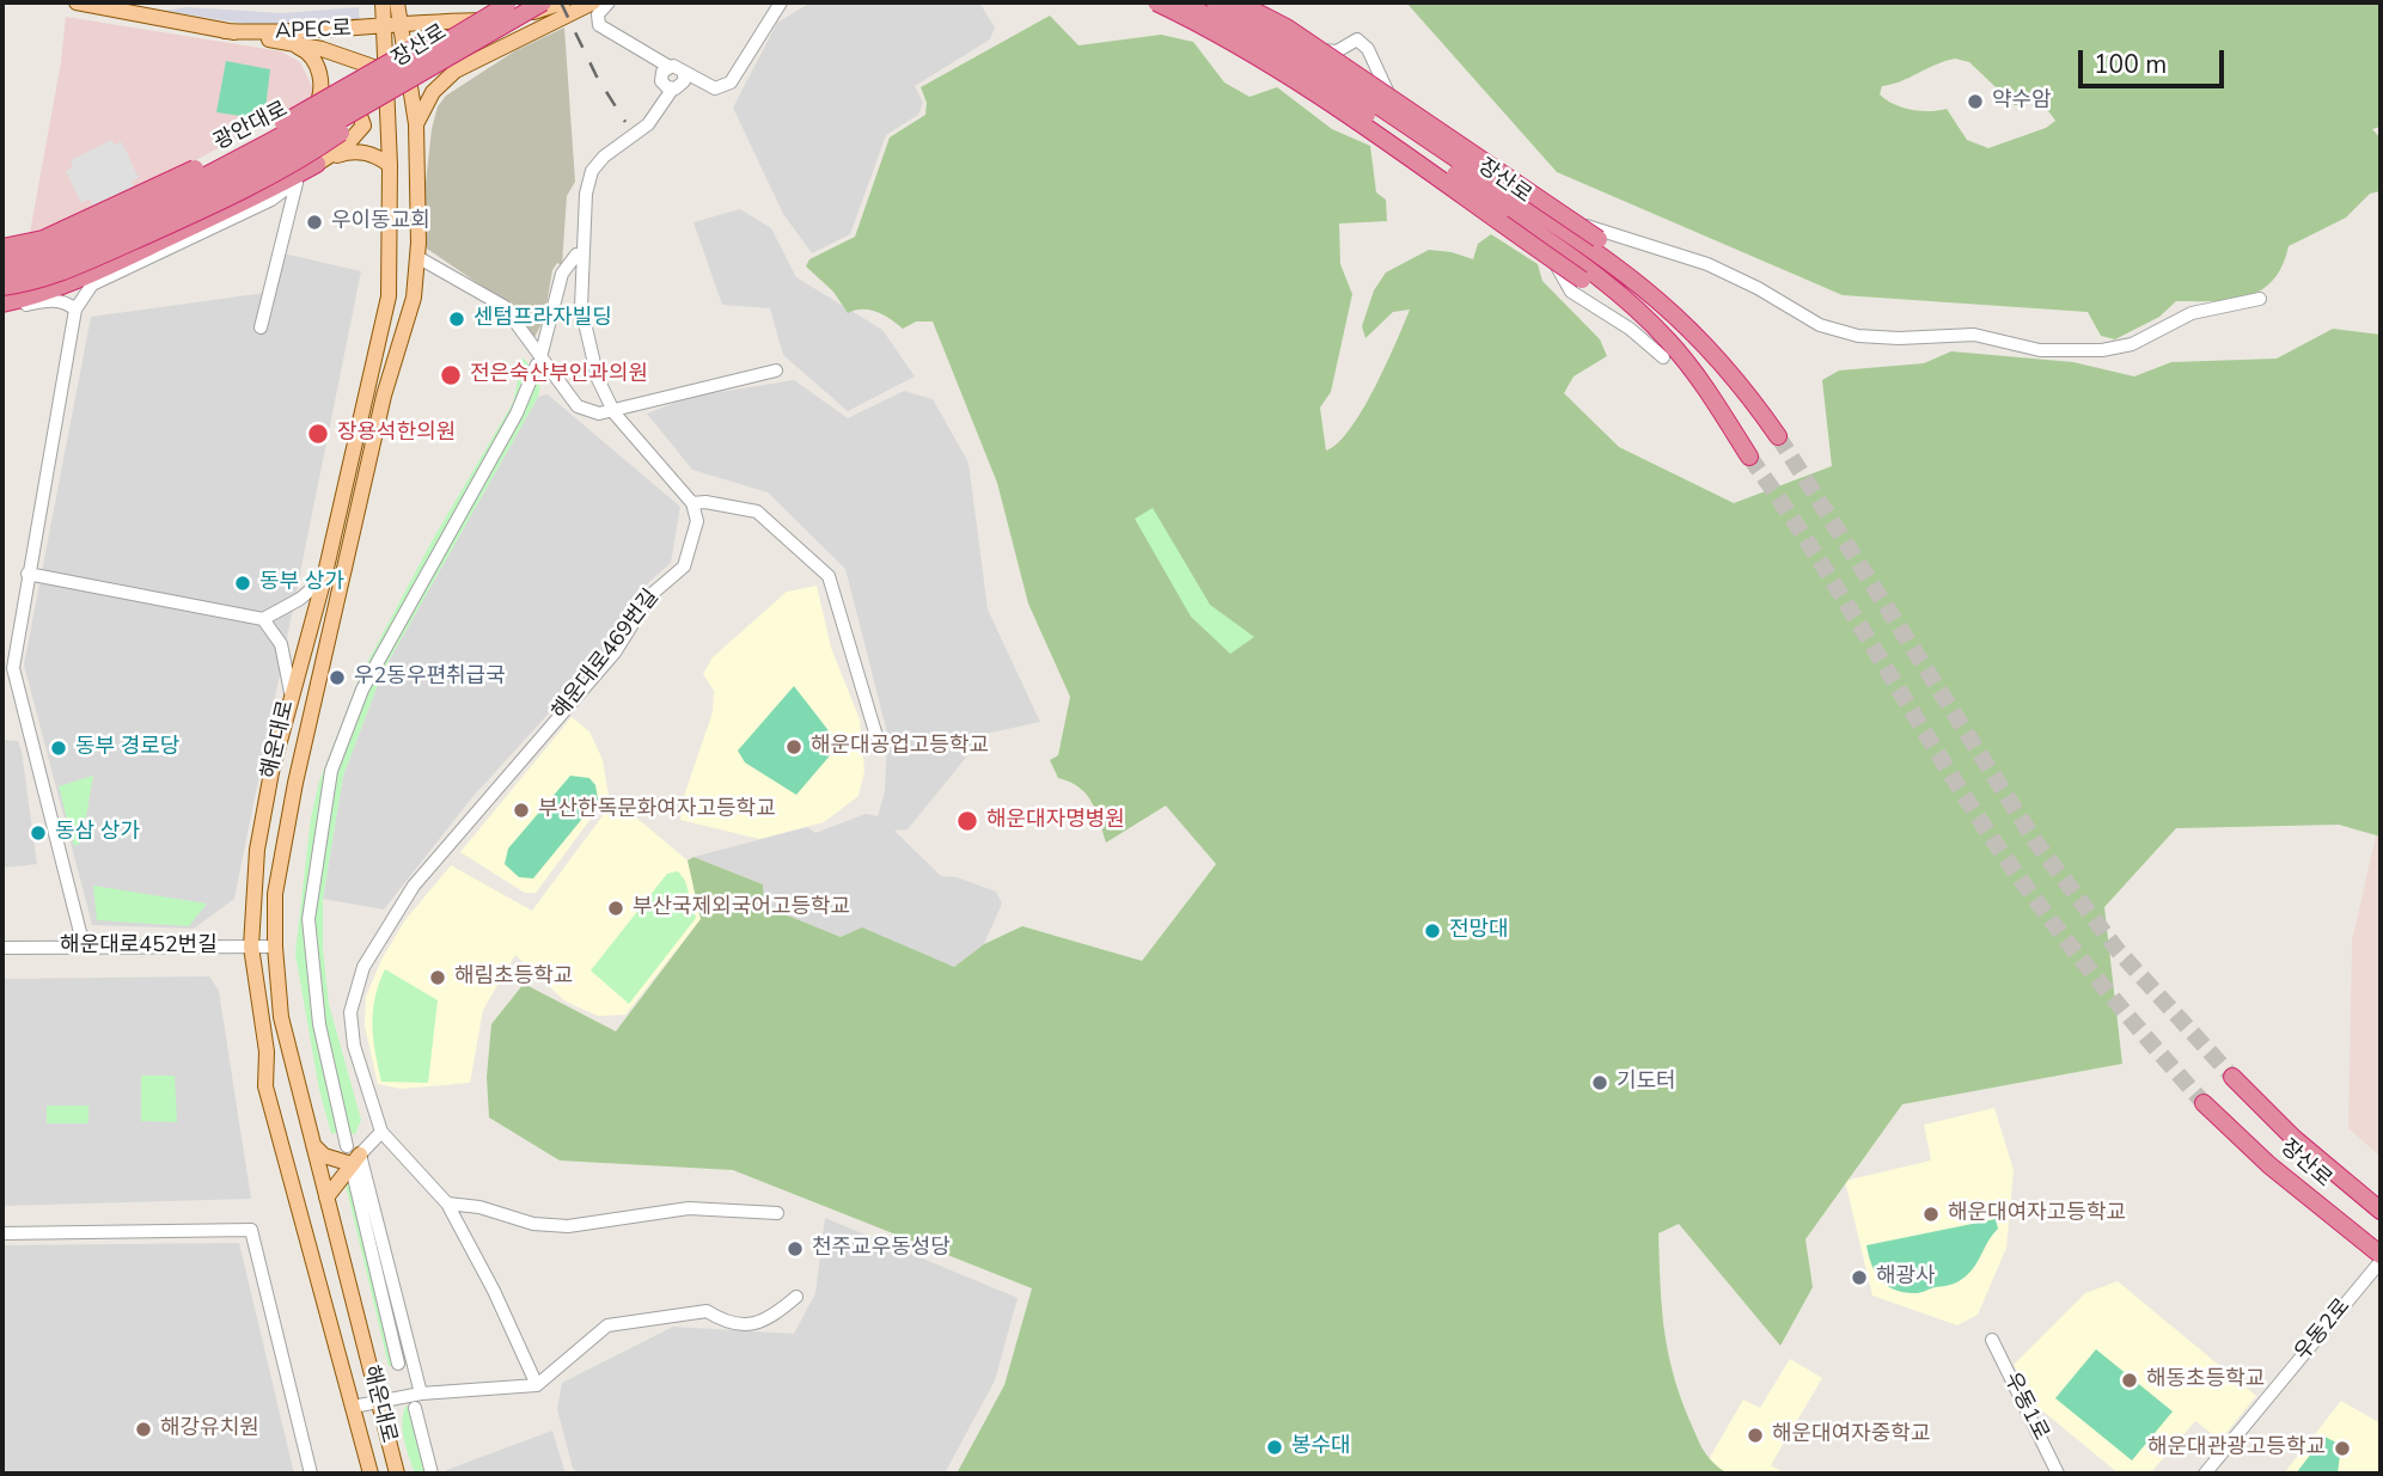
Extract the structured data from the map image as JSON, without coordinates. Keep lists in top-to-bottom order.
{
  "streets": {
    "highway": ["장산로", "광안대로"],
    "main road": ["APEC로", "해운대로"],
    "street": [
      "해운대로469번길",
      "해운대로452번길",
      "우동2로",
      "우동1로"
    ]
  },
  "crossings": [
    ["APEC로", "해운대로"],
    ["장산로", "광안대로"],
    ["장산로", "우동2로"],
    ["해운대로", "해운대로452번길"]
  ],
  "places": [
    "약수암",
    "우이동교회",
    "센텀프라자빌딩",
    "전은숙산부인과의원",
    "장용석한의원",
    "동부 상가",
    "우2동우편취급국",
    "해운대공업고등학교",
    "동부 경로당",
    "부산한독문화여자고등학교",
    "해운대자명병원",
    "동삼 상가",
    "부산국제외국어고등학교",
    "전망대",
    "해림초등학교",
    "기도터",
    "해운대여자고등학교",
    "천주교우동성당",
    "해광사",
    "해동초등학교",
    "해강유치원",
    "해운대여자중학교",
    "봉수대",
    "해운대관광고등학교"
  ],
  "scale_bar": "100 m"
}
